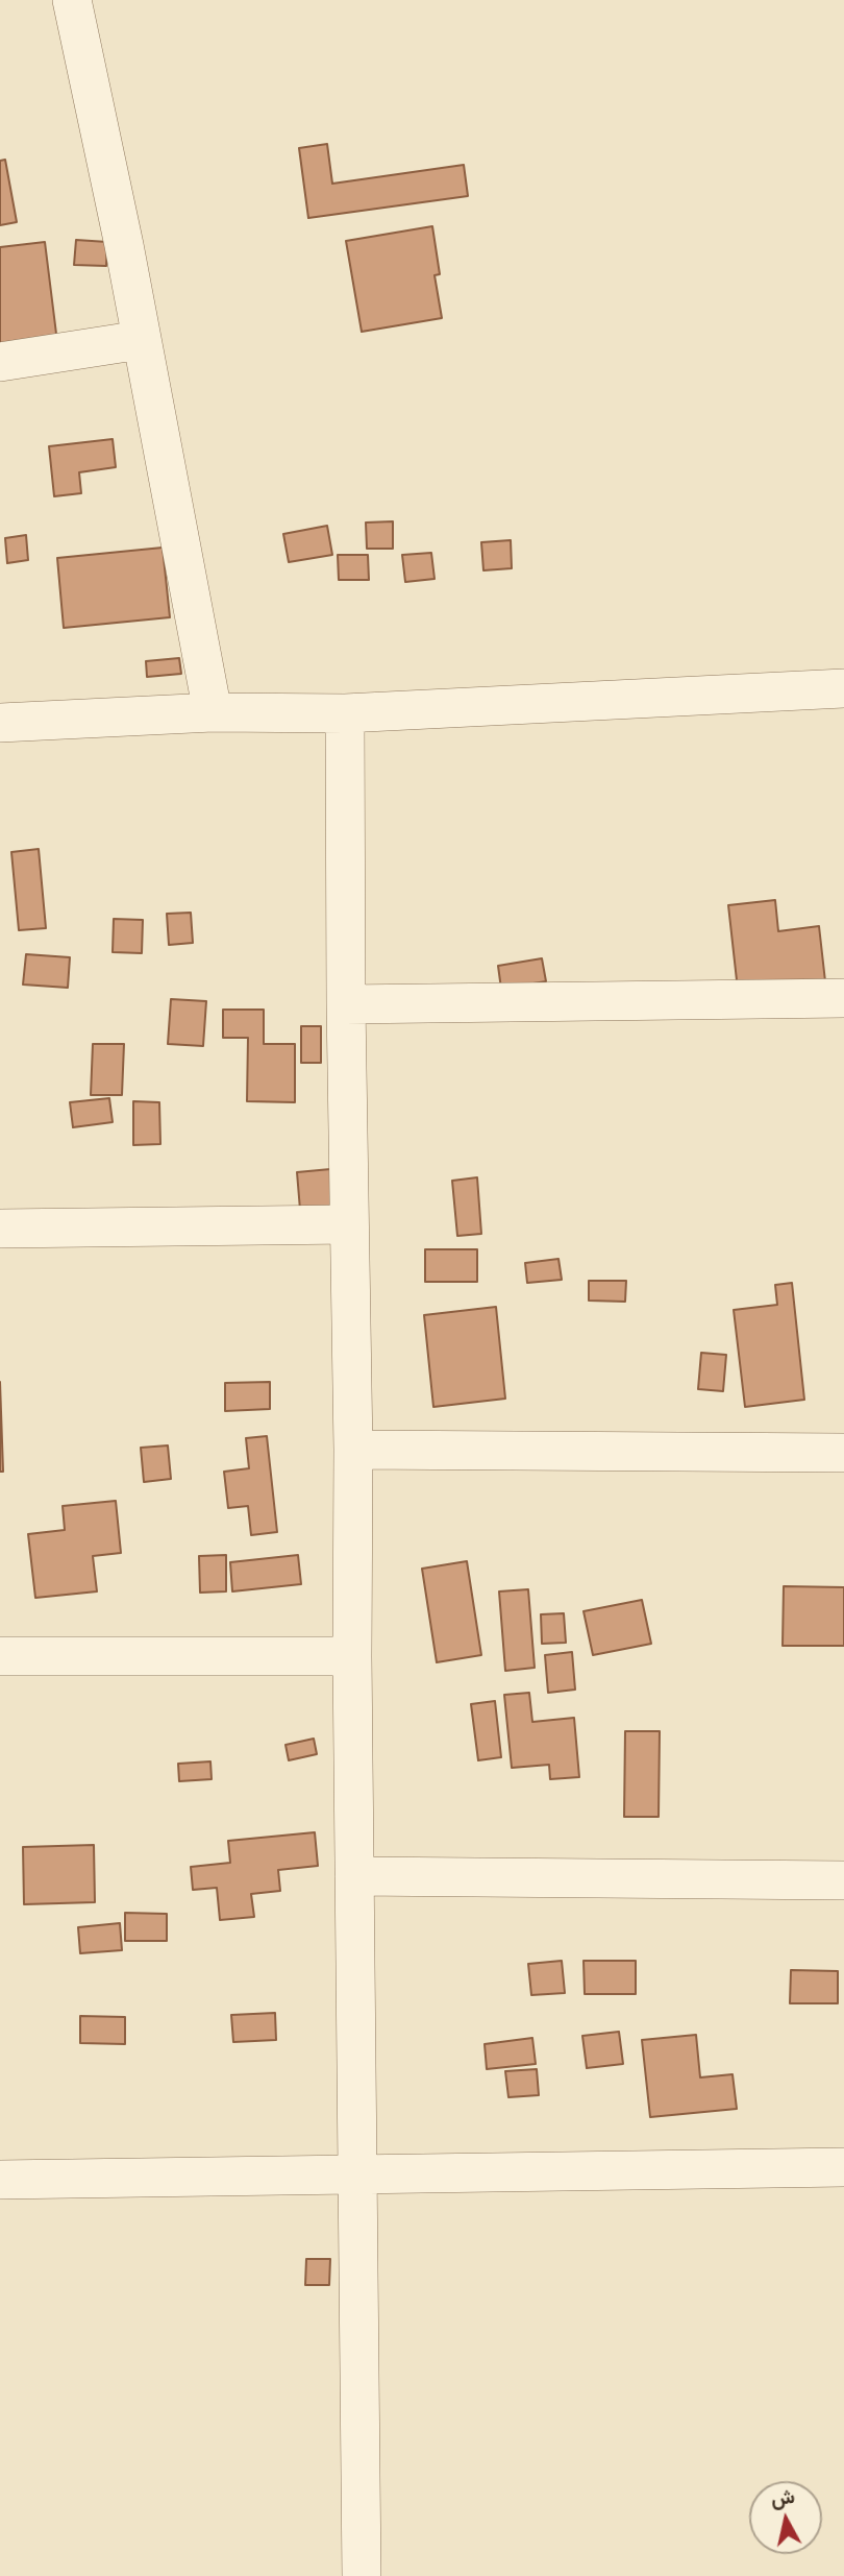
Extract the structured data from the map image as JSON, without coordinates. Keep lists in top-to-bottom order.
{
  "north": "top"
}
